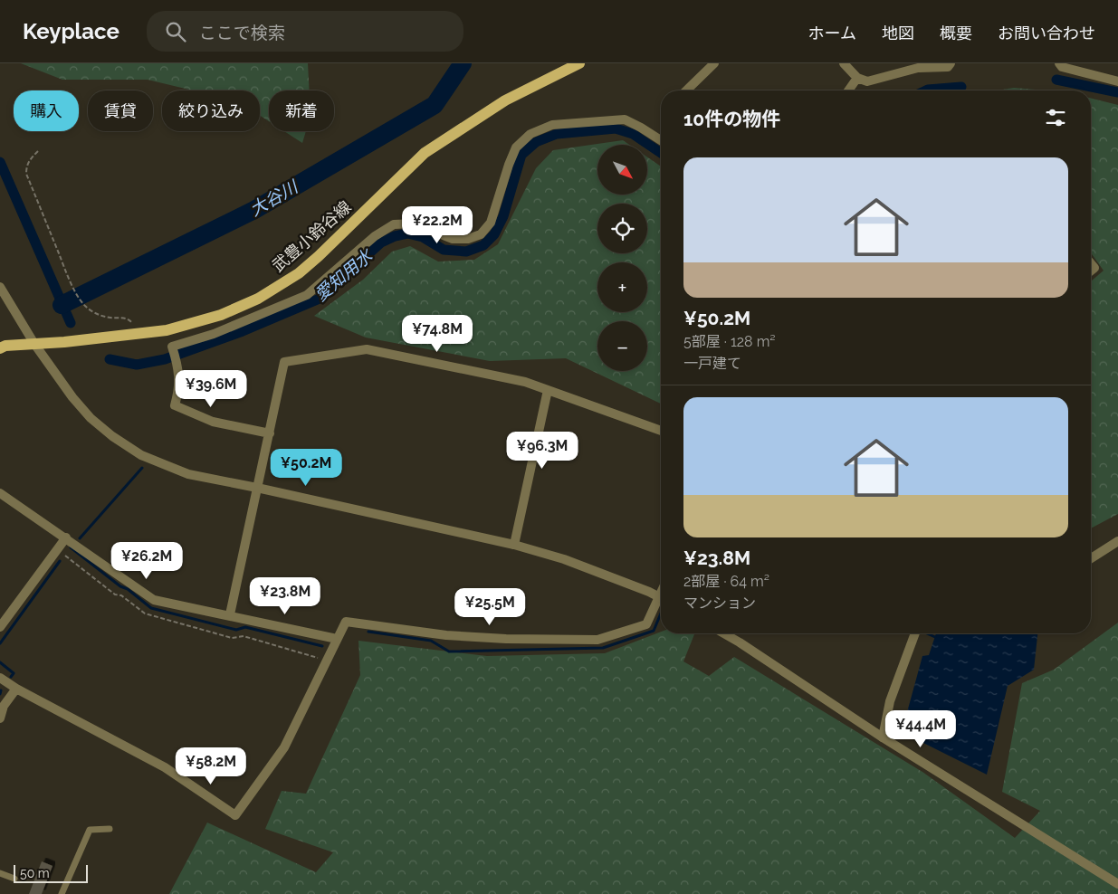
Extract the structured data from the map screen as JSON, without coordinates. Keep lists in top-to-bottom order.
{
  "streets": {
    "main road": ["武豊小鈴谷線"]
  },
  "water": ["大谷川", "愛知用水"],
  "scale_bar": "50 m",
  "north": "bottom right",
  "page": {
    "header": "Keyplace",
    "search": "ここで検索",
    "nav": [
      "ホーム",
      "地図",
      "概要",
      "お問い合わせ"
    ],
    "chip": [
      "購入",
      "賃貸",
      "絞り込み",
      "新着"
    ],
    "heading": "10件の物件",
    "map_buttons": ["+", "−"],
    "list": [
      {
        "name": "¥50.2M",
        "note": "5部屋 · 128 m² · 一戸建て"
      },
      {
        "name": "¥23.8M",
        "note": "2部屋 · 64 m² · マンション"
      }
    ],
    "price": [
      "¥22.2M",
      "¥74.8M",
      "¥39.6M",
      "¥96.3M",
      "¥50.2M",
      "¥26.2M",
      "¥23.8M",
      "¥25.5M",
      "¥44.4M",
      "¥58.2M"
    ],
    "scale": "50 m"
  }
}
